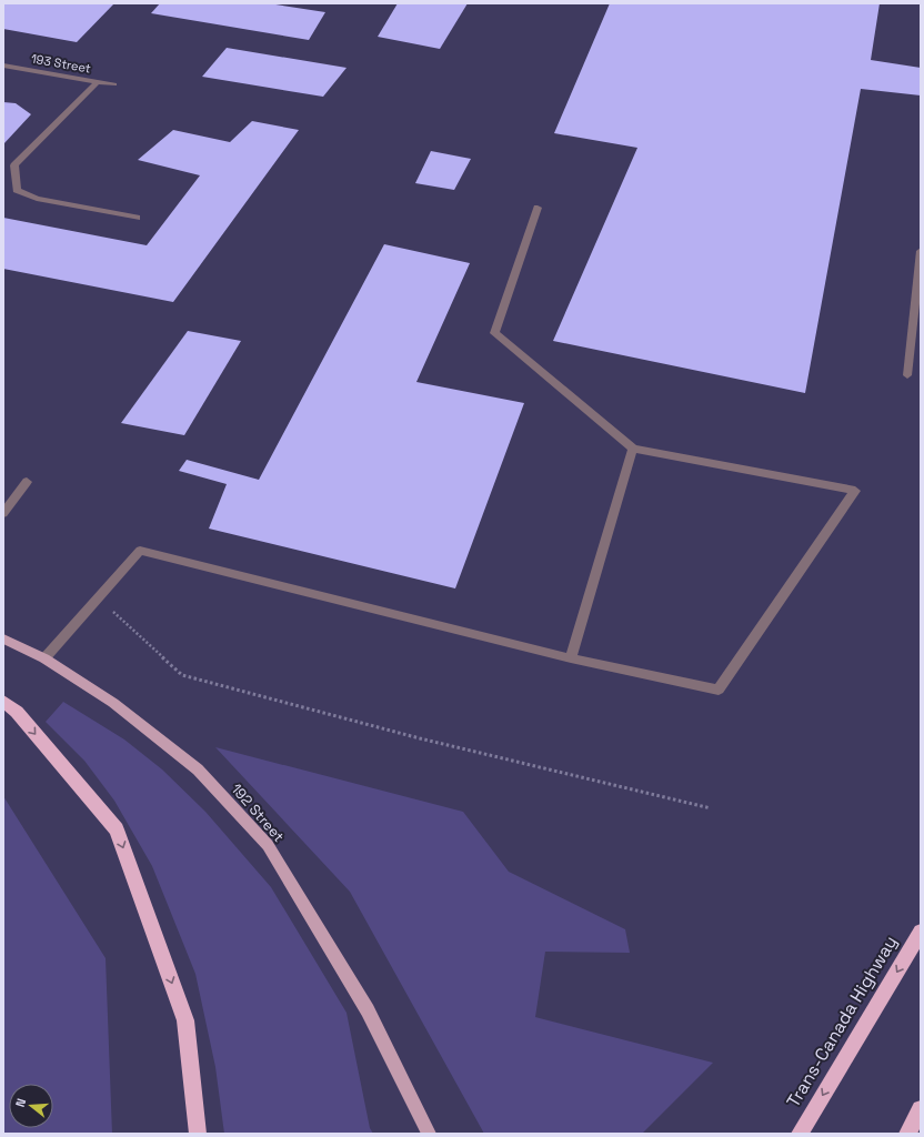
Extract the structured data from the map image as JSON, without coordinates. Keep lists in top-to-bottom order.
{
  "streets": {
    "highway": ["Trans-Canada Highway"],
    "main road": ["192 Street"],
    "street": ["193 Street"]
  },
  "one_way": ["Trans-Canada Highway"],
  "north": "left"
}
